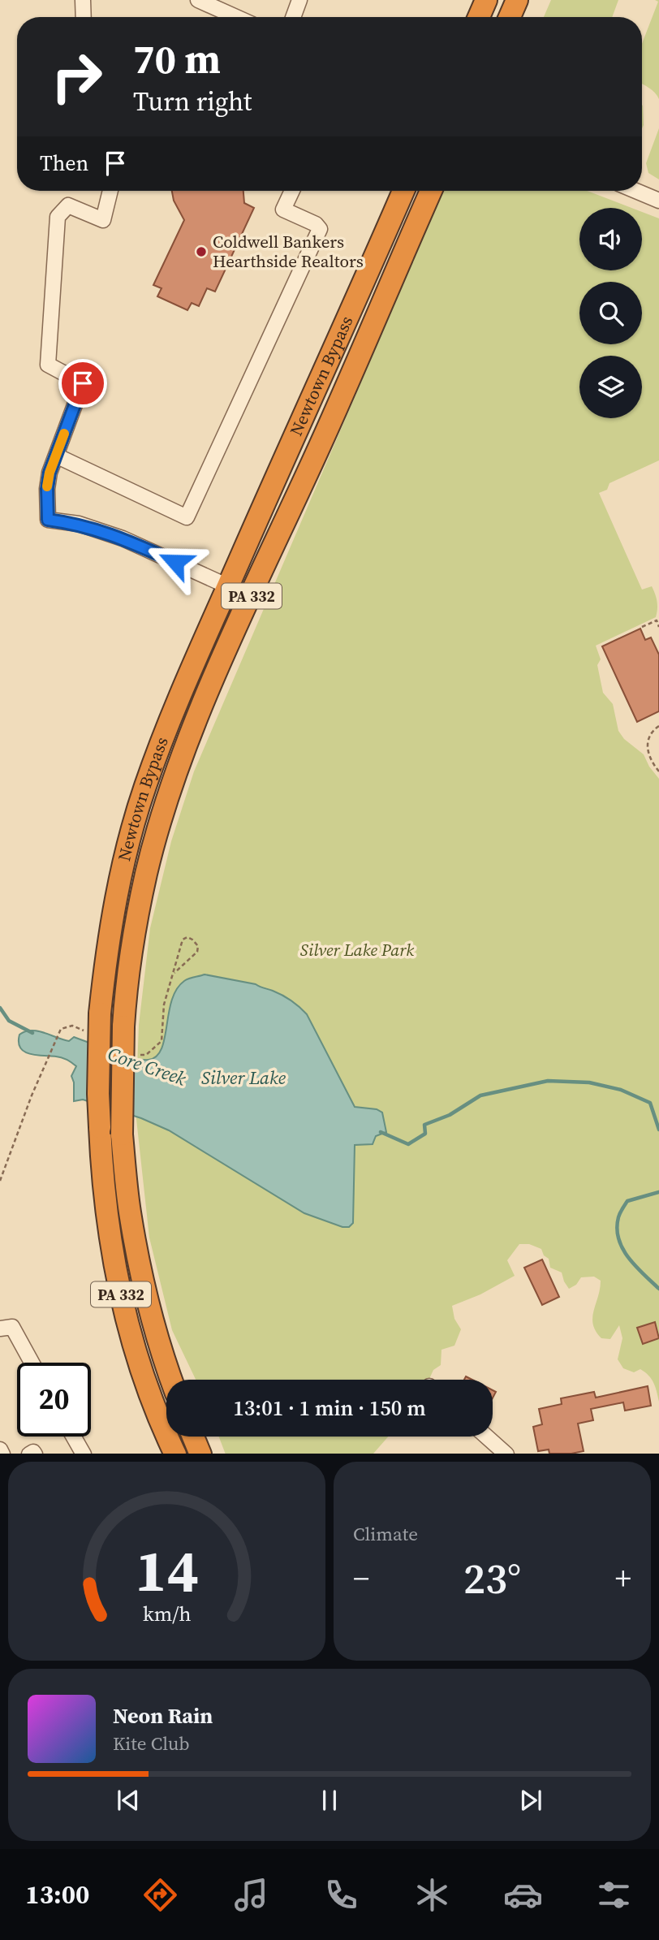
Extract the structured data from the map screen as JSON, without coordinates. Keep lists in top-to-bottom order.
{
  "streets": {
    "highway": ["Newtown Bypass", "PA 332"]
  },
  "water": ["Core Creek", "Silver Lake"],
  "parks": ["Silver Lake Park"],
  "places": ["Coldwell Bankers Hearthside Realtors"],
  "page": {
    "turn": ["70 m", "Turn right"],
    "then": "Then",
    "limit": "20",
    "trip": "13:01 · 1 min · 150 m",
    "tile": "Climate",
    "heat": ["−", "23°", "+"],
    "song": ["Neon Rain", "Kite Club"],
    "tabs": "13:00",
    "gauge": ["14", "km/h"]
  }
}
